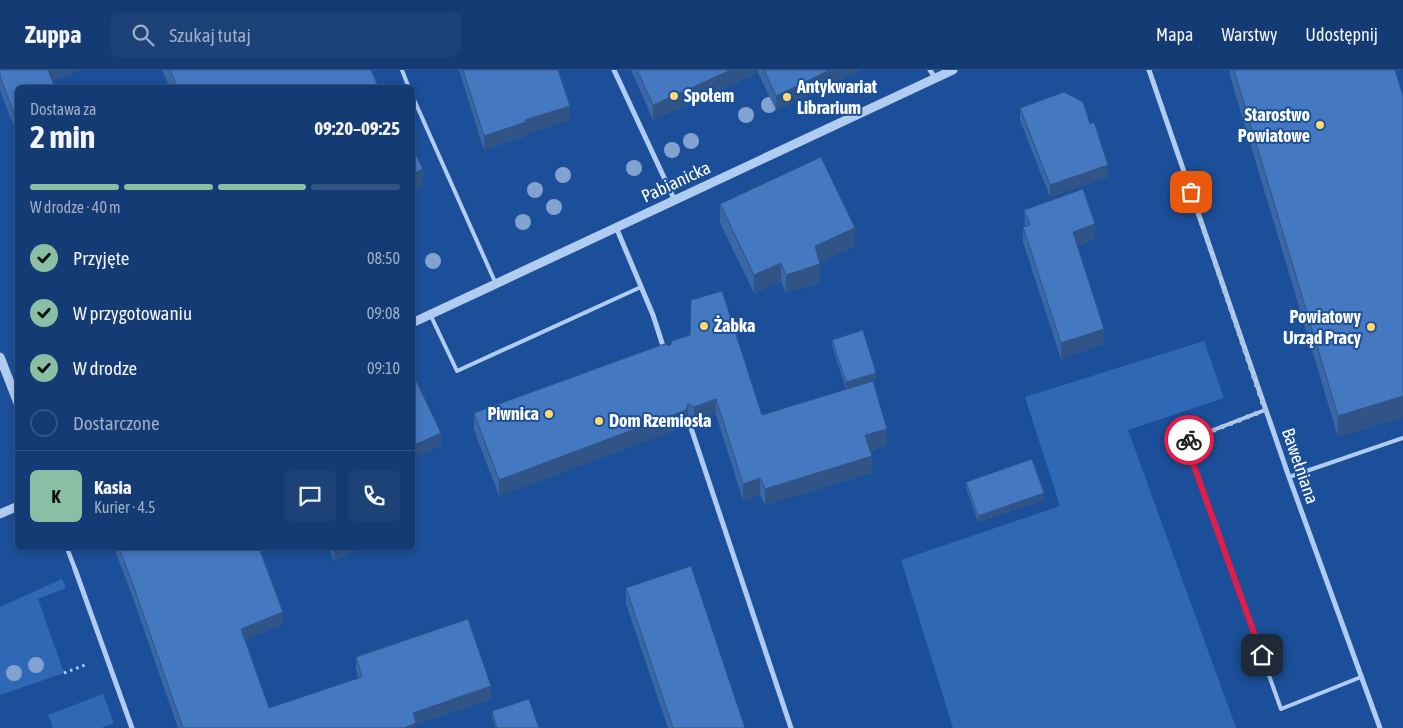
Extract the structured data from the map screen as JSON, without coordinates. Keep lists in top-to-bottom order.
{
  "streets": {
    "street": ["Pabianicka", "Bawełniana"]
  },
  "places": [
    "Społem",
    "Antykwariat Librarium",
    "Starostwo Powiatowe",
    "Żabka",
    "Powiatowy Urząd Pracy",
    "Piwnica",
    "Dom Rzemiosła"
  ],
  "page": {
    "header": "Zuppa",
    "search": "Szukaj tutaj",
    "nav": ["Mapa", "Warstwy", "Udostępnij"],
    "heading": ["2 min", "Dostawa za", "09:20–09:25"],
    "panel": ["Kasia", "Kurier · 4.5"],
    "bar": "W drodze · 40 m",
    "list": [
      ["Przyjęte", "08:50"],
      ["W przygotowaniu", "09:08"],
      ["W drodze", "09:10"],
      "Dostarczone"
    ],
    "round": "K"
  }
}
